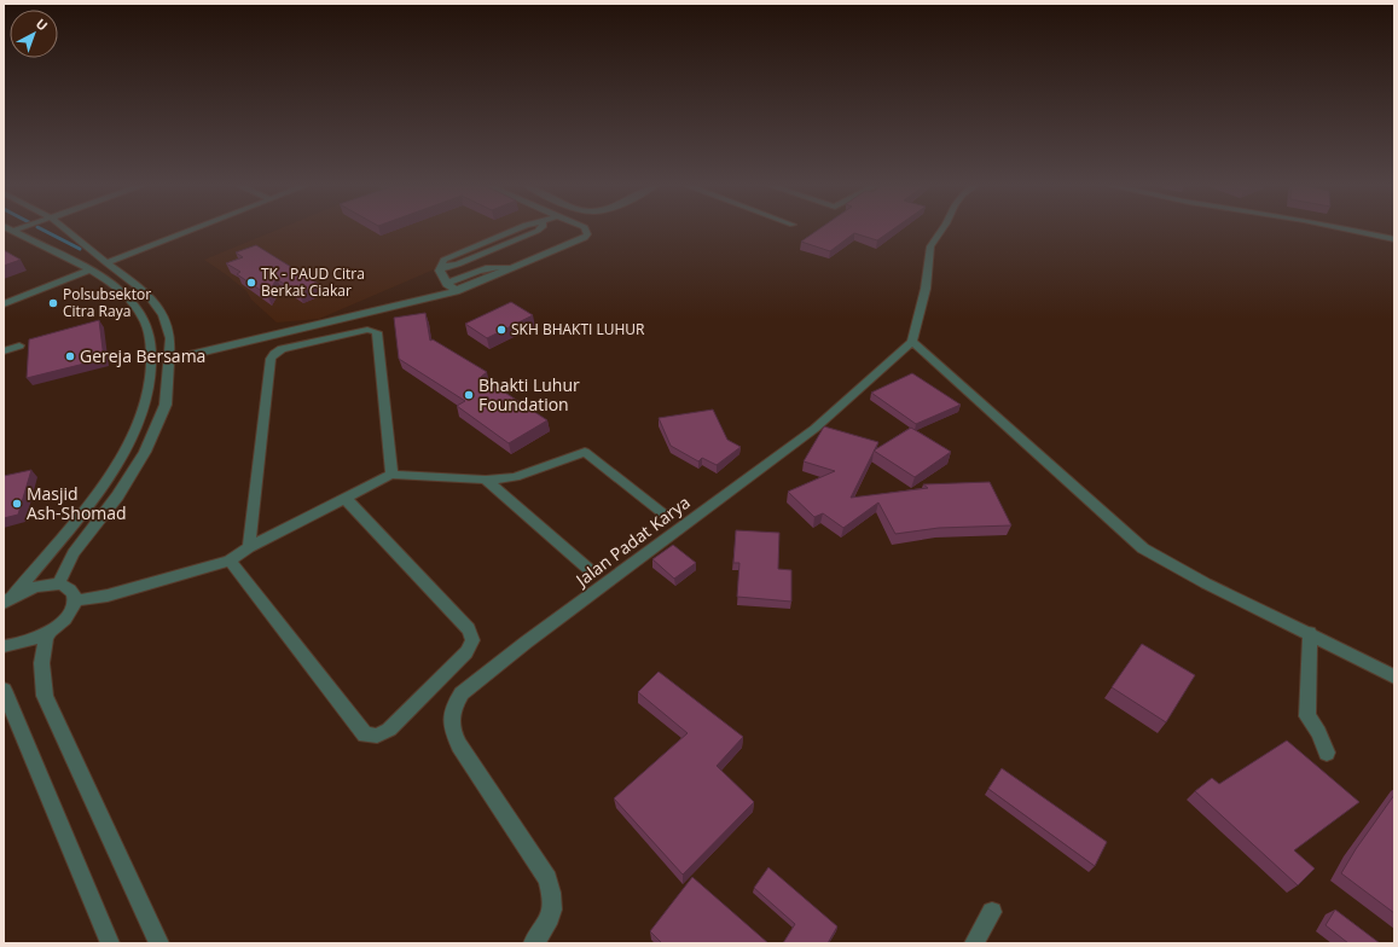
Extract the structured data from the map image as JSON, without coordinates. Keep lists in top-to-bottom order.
{
  "streets": {
    "street": ["Jalan Padat Karya"]
  },
  "places": [
    "TK - PAUD Citra Berkat Ciakar",
    "Polsubsektor Citra Raya",
    "SKH BHAKTI LUHUR",
    "Gereja Bersama",
    "Bhakti Luhur Foundation",
    "Masjid Ash-Shomad"
  ],
  "north": "top right"
}
